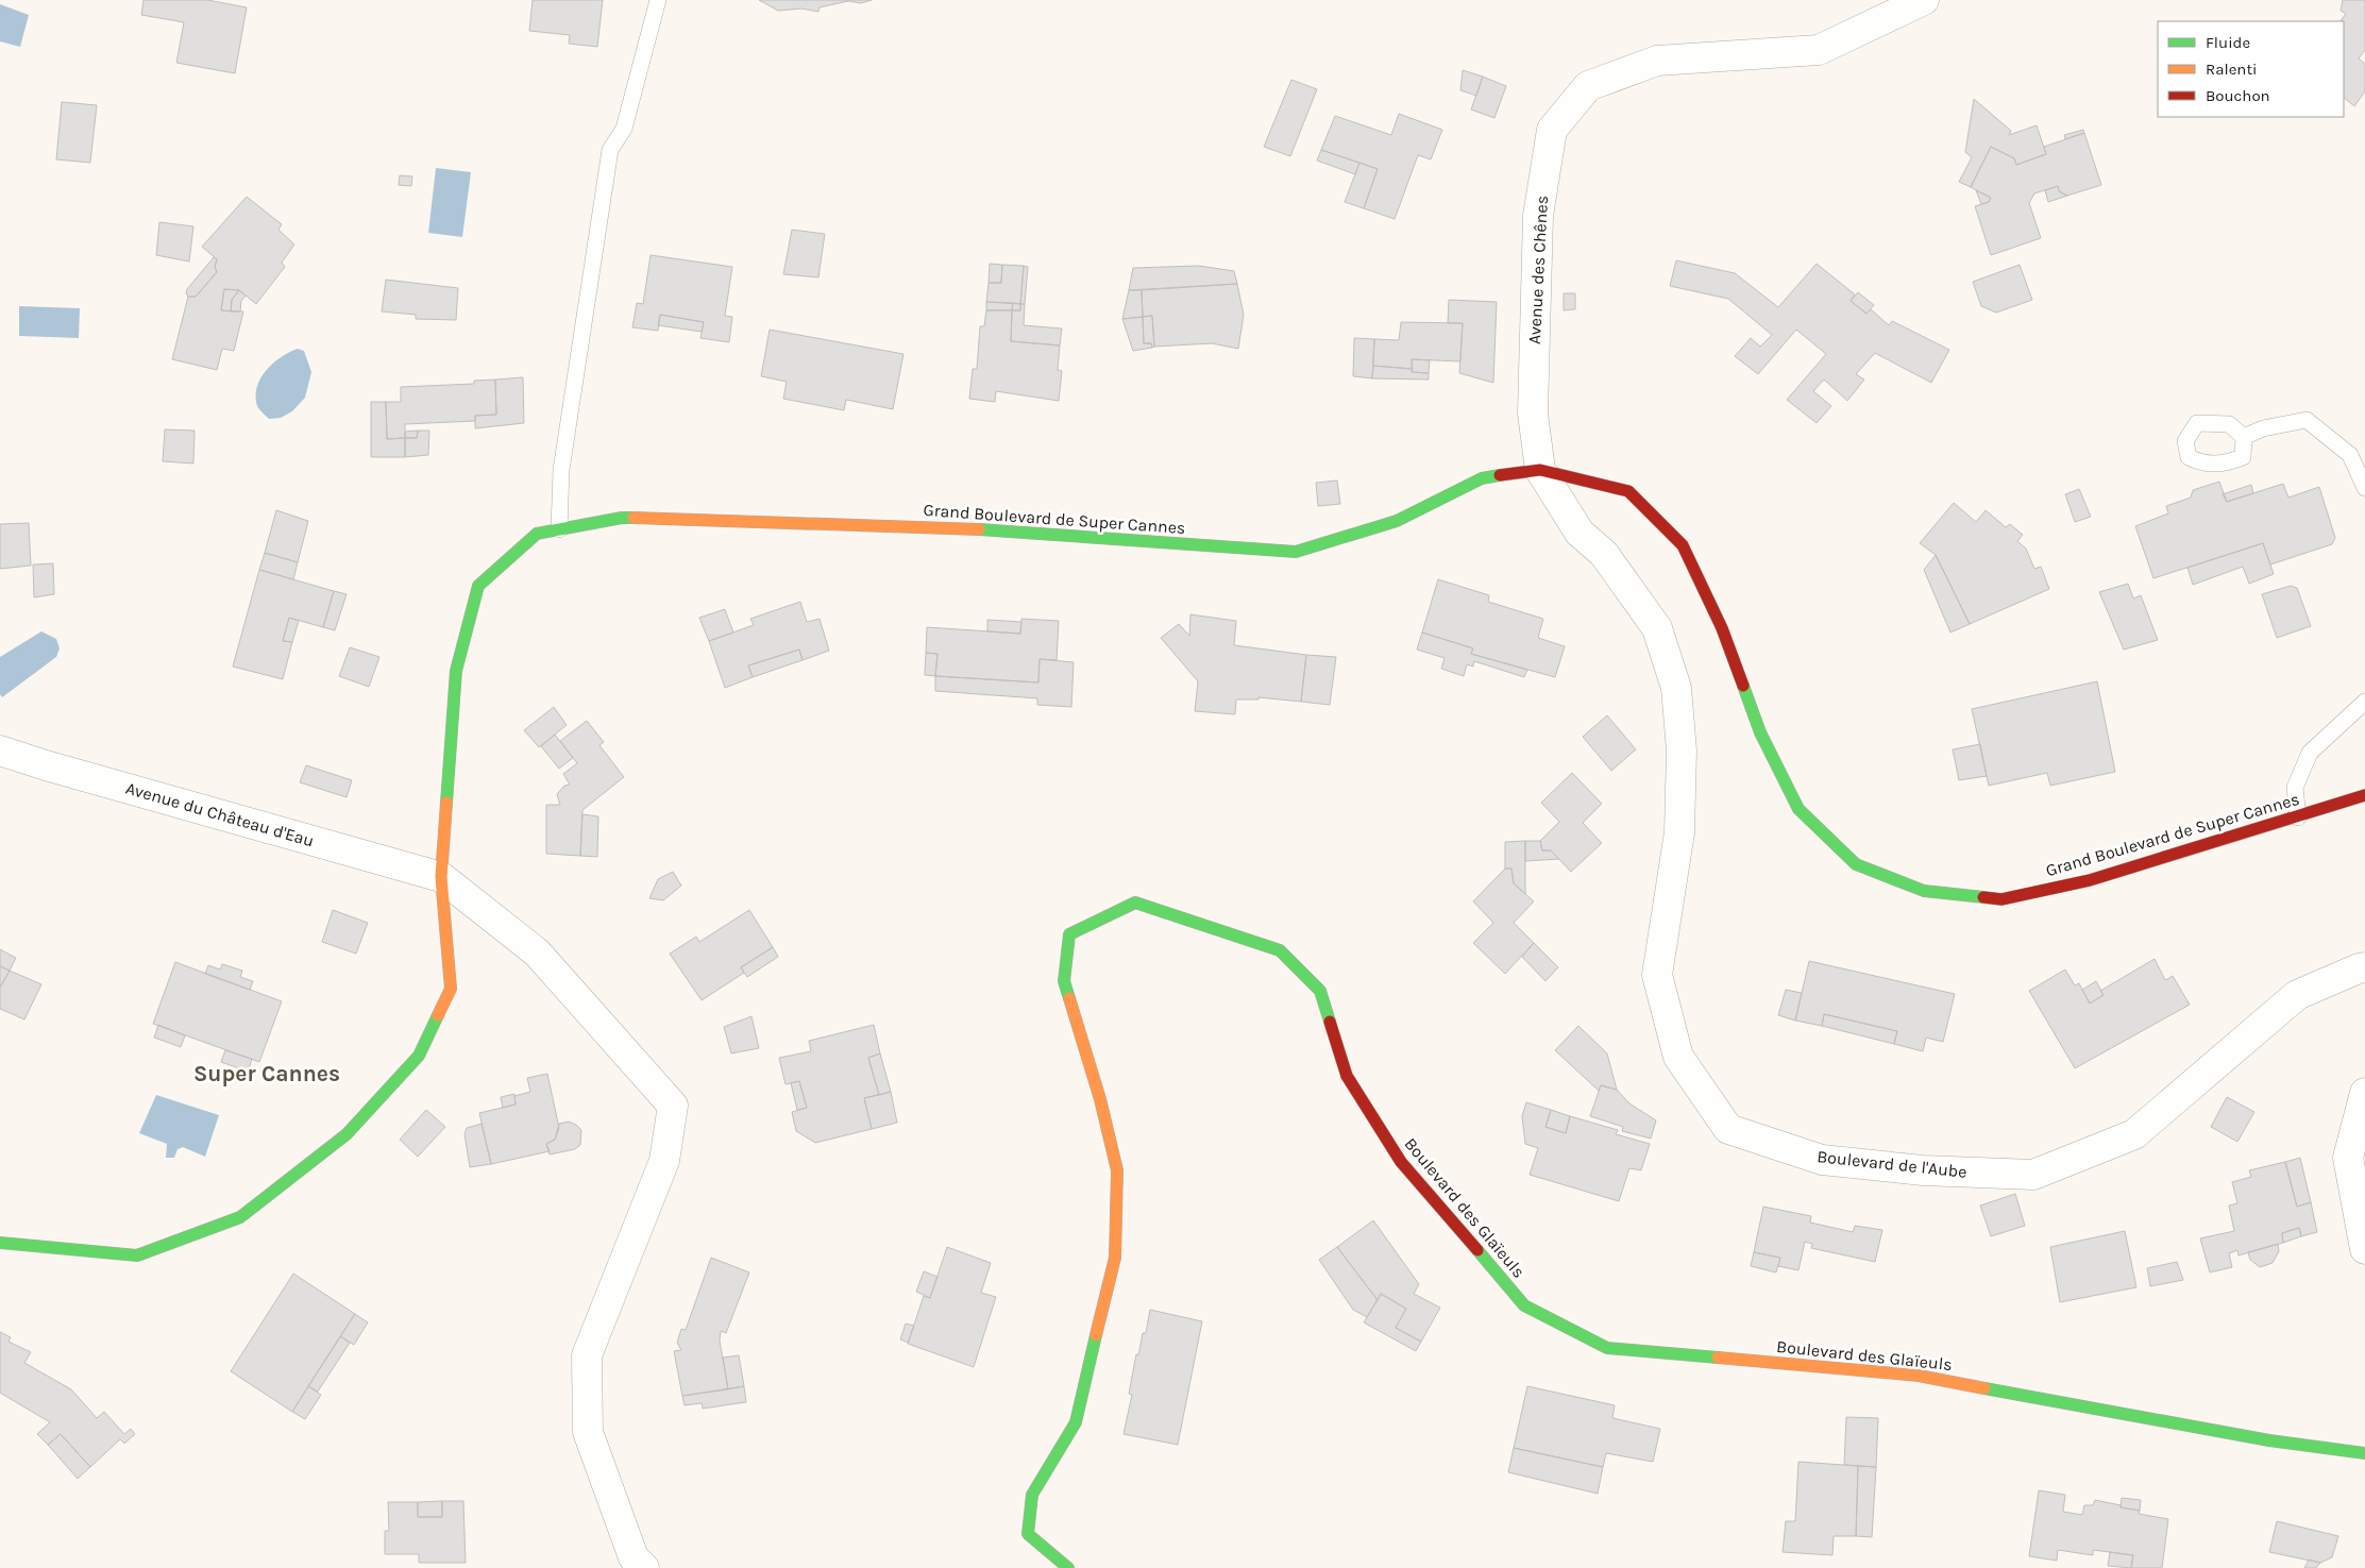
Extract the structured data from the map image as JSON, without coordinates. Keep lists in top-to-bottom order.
{
  "streets": {
    "street": [
      "Avenue des Chênes",
      "Grand Boulevard de Super Cannes",
      "Avenue du Château d'Eau",
      "Boulevard de l'Aube",
      "Boulevard des Glaïeuls"
    ]
  },
  "crossings": [
    ["Avenue des Chênes", "Grand Boulevard de Super Cannes"],
    ["Avenue des Chênes", "Boulevard de l'Aube"],
    ["Grand Boulevard de Super Cannes", "Avenue du Château d'Eau"],
    ["Grand Boulevard de Super Cannes", "Boulevard de l'Aube"]
  ],
  "districts": ["Super Cannes"],
  "legend": ["Fluide", "Ralenti", "Bouchon"]
}
